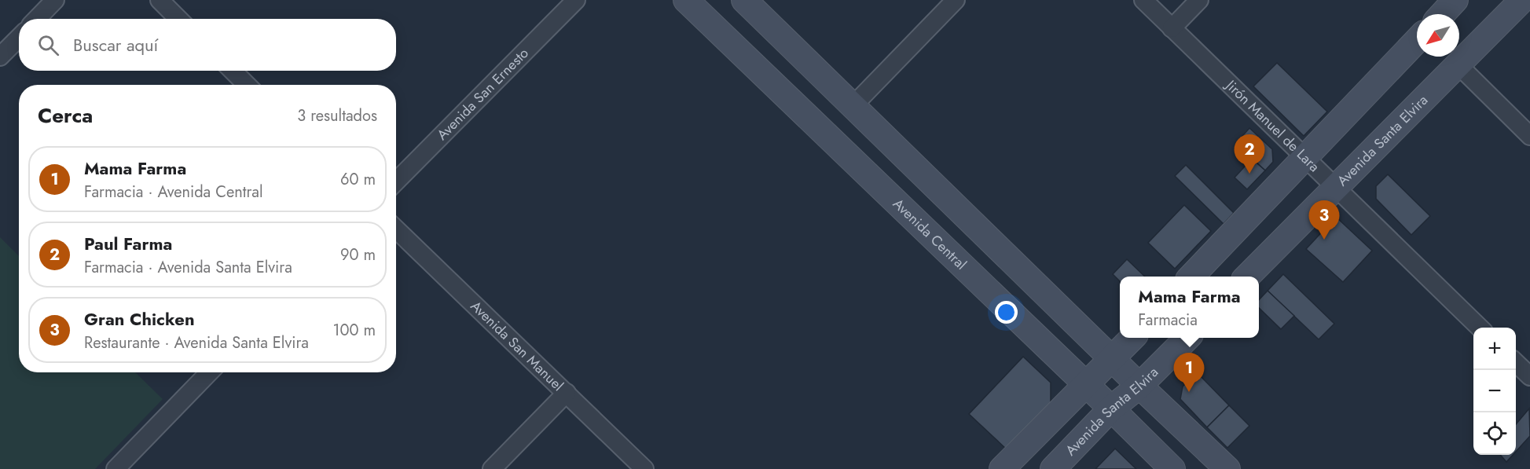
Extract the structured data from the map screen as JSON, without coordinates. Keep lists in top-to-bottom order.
{
  "streets": {
    "main road": ["Avenida Santa Elvira", "Avenida Central"],
    "street": ["Avenida San Ernesto", "Jirón Manuel de Lara", "Avenida San Manuel"]
  },
  "crossings": [
    ["Jirón Manuel de Lara", "Avenida Santa Elvira"],
    ["Avenida Santa Elvira", "Avenida Central"]
  ],
  "north": "bottom left",
  "page": {
    "search": "Buscar aquí",
    "heading": ["Cerca", "3 resultados"],
    "pins": ["2", "3", "1"],
    "list": [
      {
        "mark": "1",
        "name": "Mama Farma",
        "note": "Farmacia · Avenida Central",
        "value": "60 m"
      },
      {
        "mark": "2",
        "name": "Paul Farma",
        "note": "Farmacia · Avenida Santa Elvira",
        "value": "90 m"
      },
      {
        "mark": "3",
        "name": "Gran Chicken",
        "note": "Restaurante · Avenida Santa Elvira",
        "value": "100 m"
      }
    ],
    "popup": ["Mama Farma", "Farmacia"],
    "map_buttons": ["+", "−"]
  }
}
